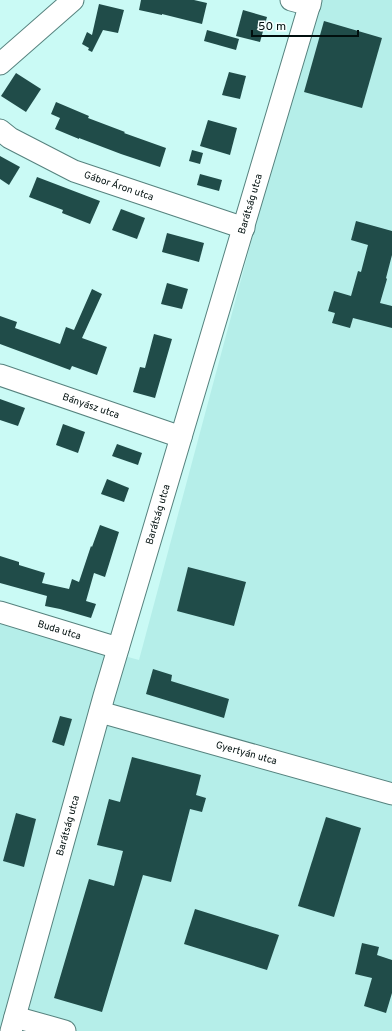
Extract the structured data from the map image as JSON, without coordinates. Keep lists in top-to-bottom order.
{
  "streets": {
    "street": [
      "Gábor Áron utca",
      "Barátság utca",
      "Bányász utca",
      "Buda utca",
      "Gyertyán utca"
    ]
  },
  "crossings": [
    ["Gábor Áron utca", "Barátság utca"],
    ["Barátság utca", "Bányász utca"],
    ["Barátság utca", "Buda utca"],
    ["Barátság utca", "Gyertyán utca"]
  ],
  "scale_bar": "50 m"
}
